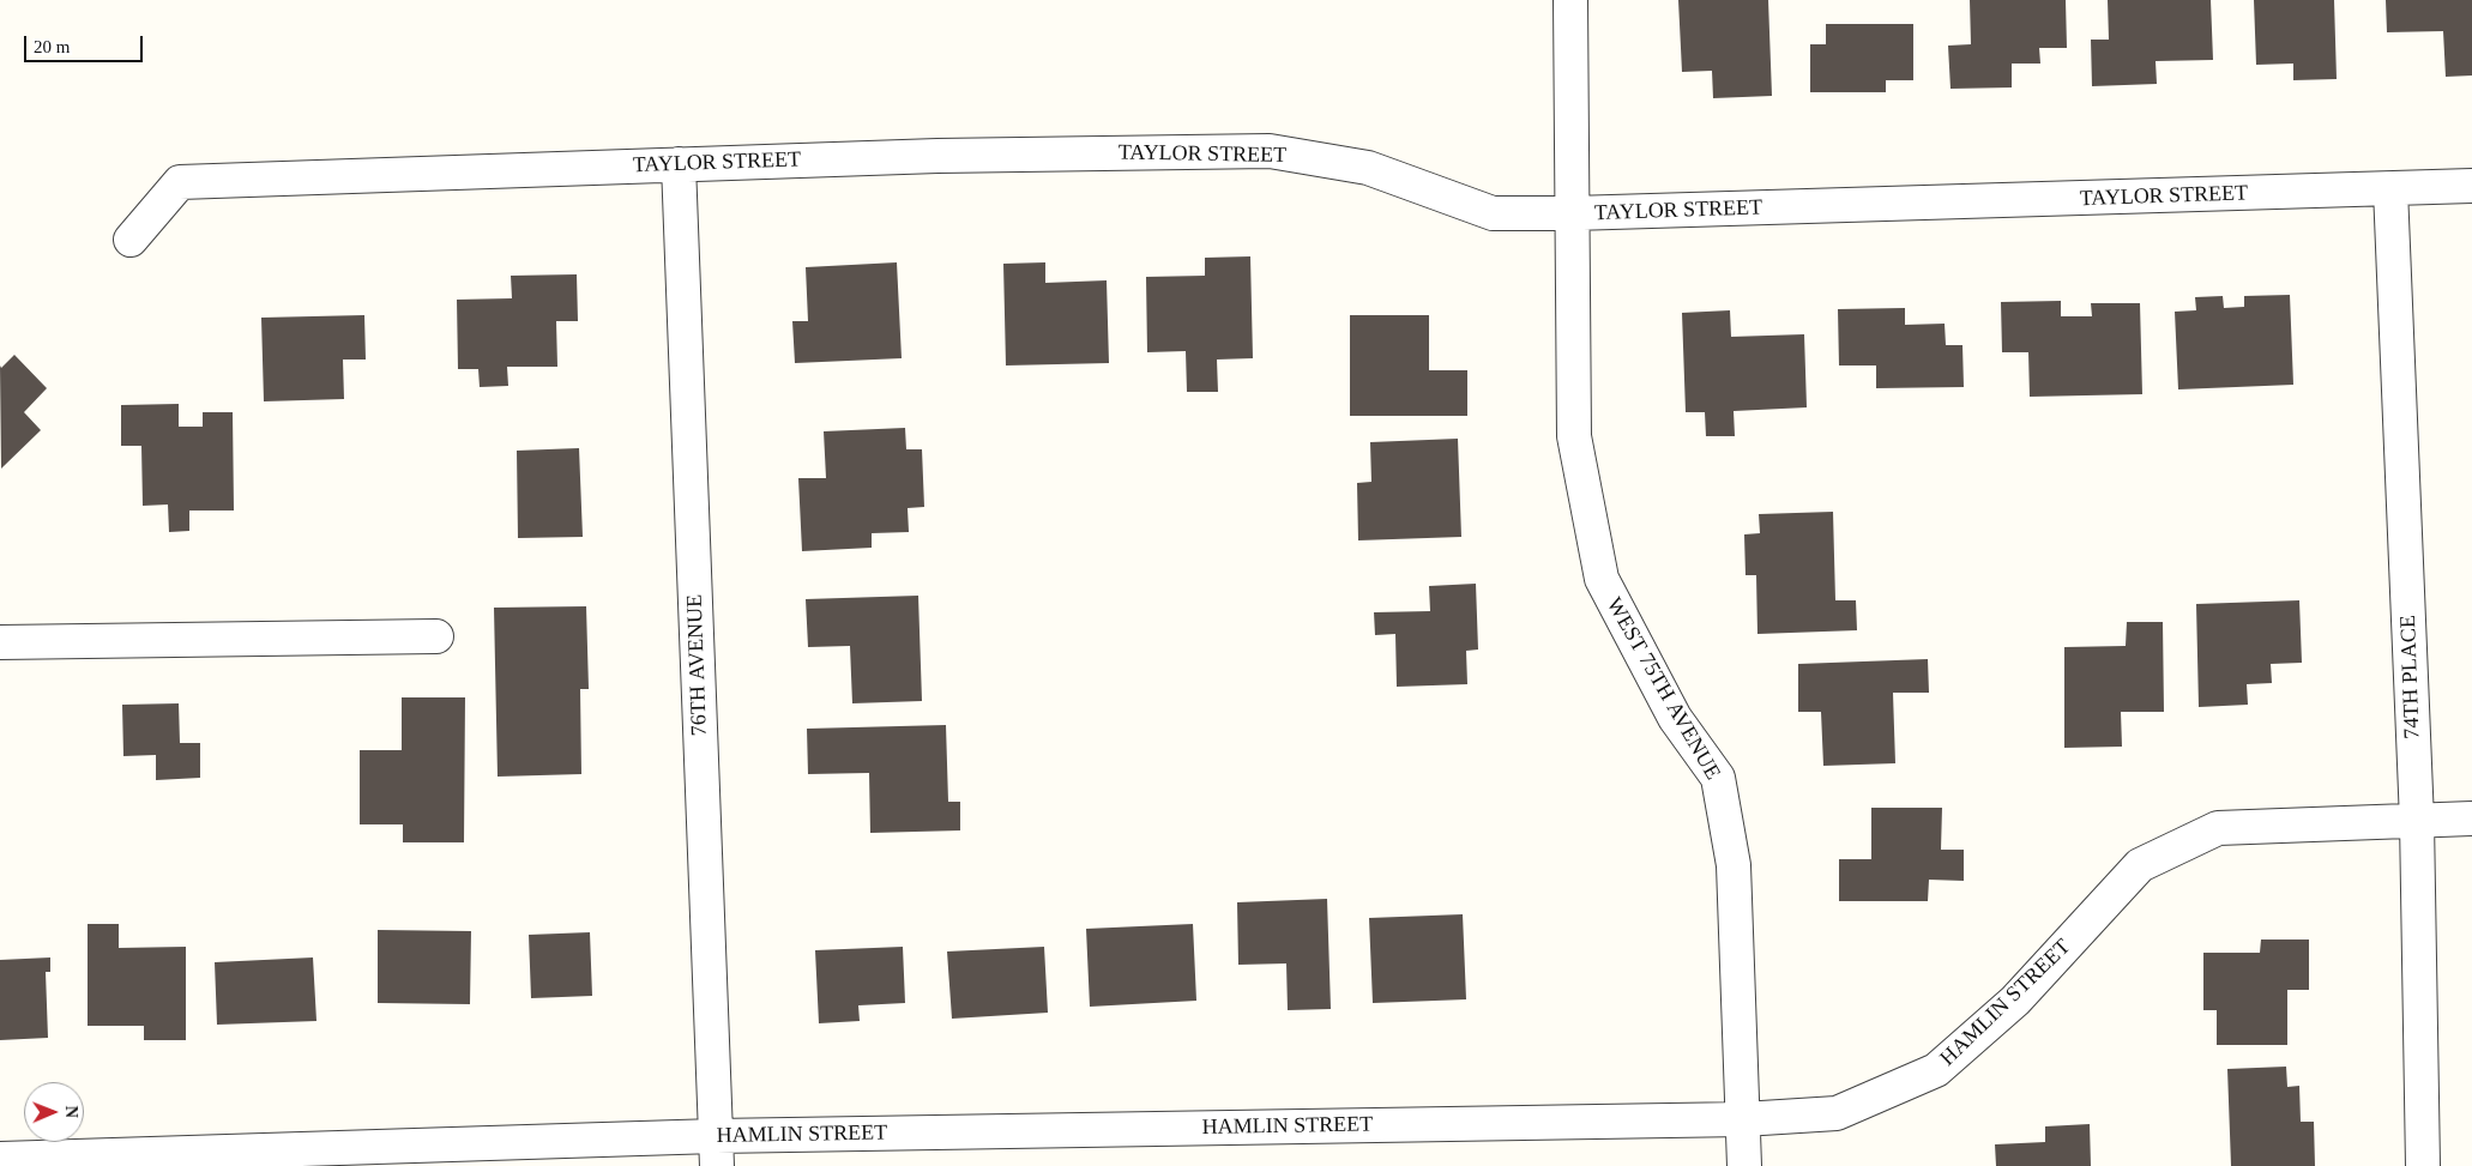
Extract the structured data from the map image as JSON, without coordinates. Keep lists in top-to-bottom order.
{
  "streets": {
    "street": [
      "TAYLOR STREET",
      "76TH AVENUE",
      "74TH PLACE",
      "WEST 75TH AVENUE",
      "HAMLIN STREET"
    ]
  },
  "crossings": [
    ["TAYLOR STREET", "76TH AVENUE"],
    ["TAYLOR STREET", "74TH PLACE"],
    ["TAYLOR STREET", "WEST 75TH AVENUE"],
    ["76TH AVENUE", "HAMLIN STREET"],
    ["74TH PLACE", "HAMLIN STREET"],
    ["WEST 75TH AVENUE", "HAMLIN STREET"]
  ],
  "scale_bar": "20 m",
  "north": "right"
}
